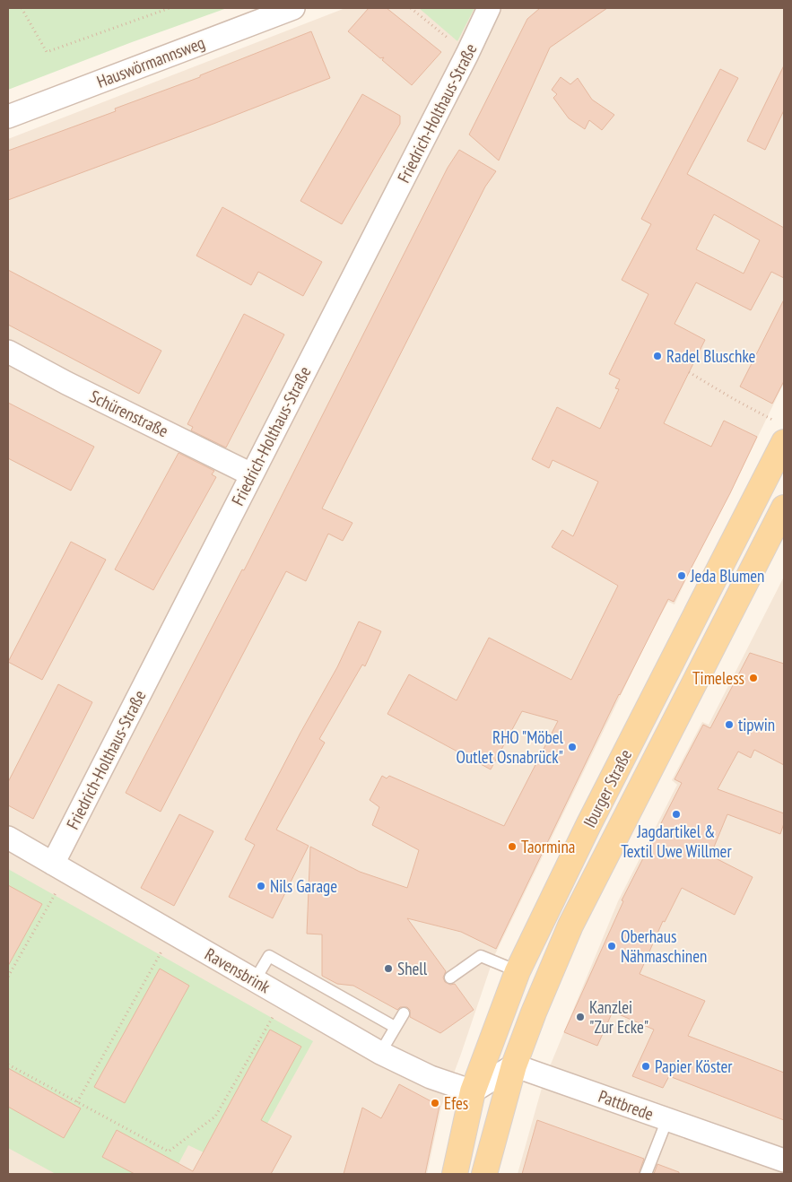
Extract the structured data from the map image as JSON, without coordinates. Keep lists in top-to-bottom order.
{
  "streets": {
    "main road": ["Iburger Straße"],
    "street": [
      "Hauswörmannsweg",
      "Friedrich-Holthaus-Straße",
      "Schürenstraße",
      "Ravensbrink",
      "Pattbrede"
    ]
  },
  "crossings": [
    ["Friedrich-Holthaus-Straße", "Schürenstraße"],
    ["Friedrich-Holthaus-Straße", "Ravensbrink"],
    ["Iburger Straße", "Ravensbrink"],
    ["Iburger Straße", "Pattbrede"]
  ],
  "places": [
    "Radel Bluschke",
    "Jeda Blumen",
    "Timeless",
    "tipwin",
    "RHO \"Möbel Outlet Osnabrück\"",
    "Jagdartikel & Textil Uwe Willmer",
    "Taormina",
    "Nils Garage",
    "Oberhaus Nähmaschinen",
    "Shell",
    "Kanzlei \"Zur Ecke\"",
    "Papier Köster",
    "Efes"
  ]
}
